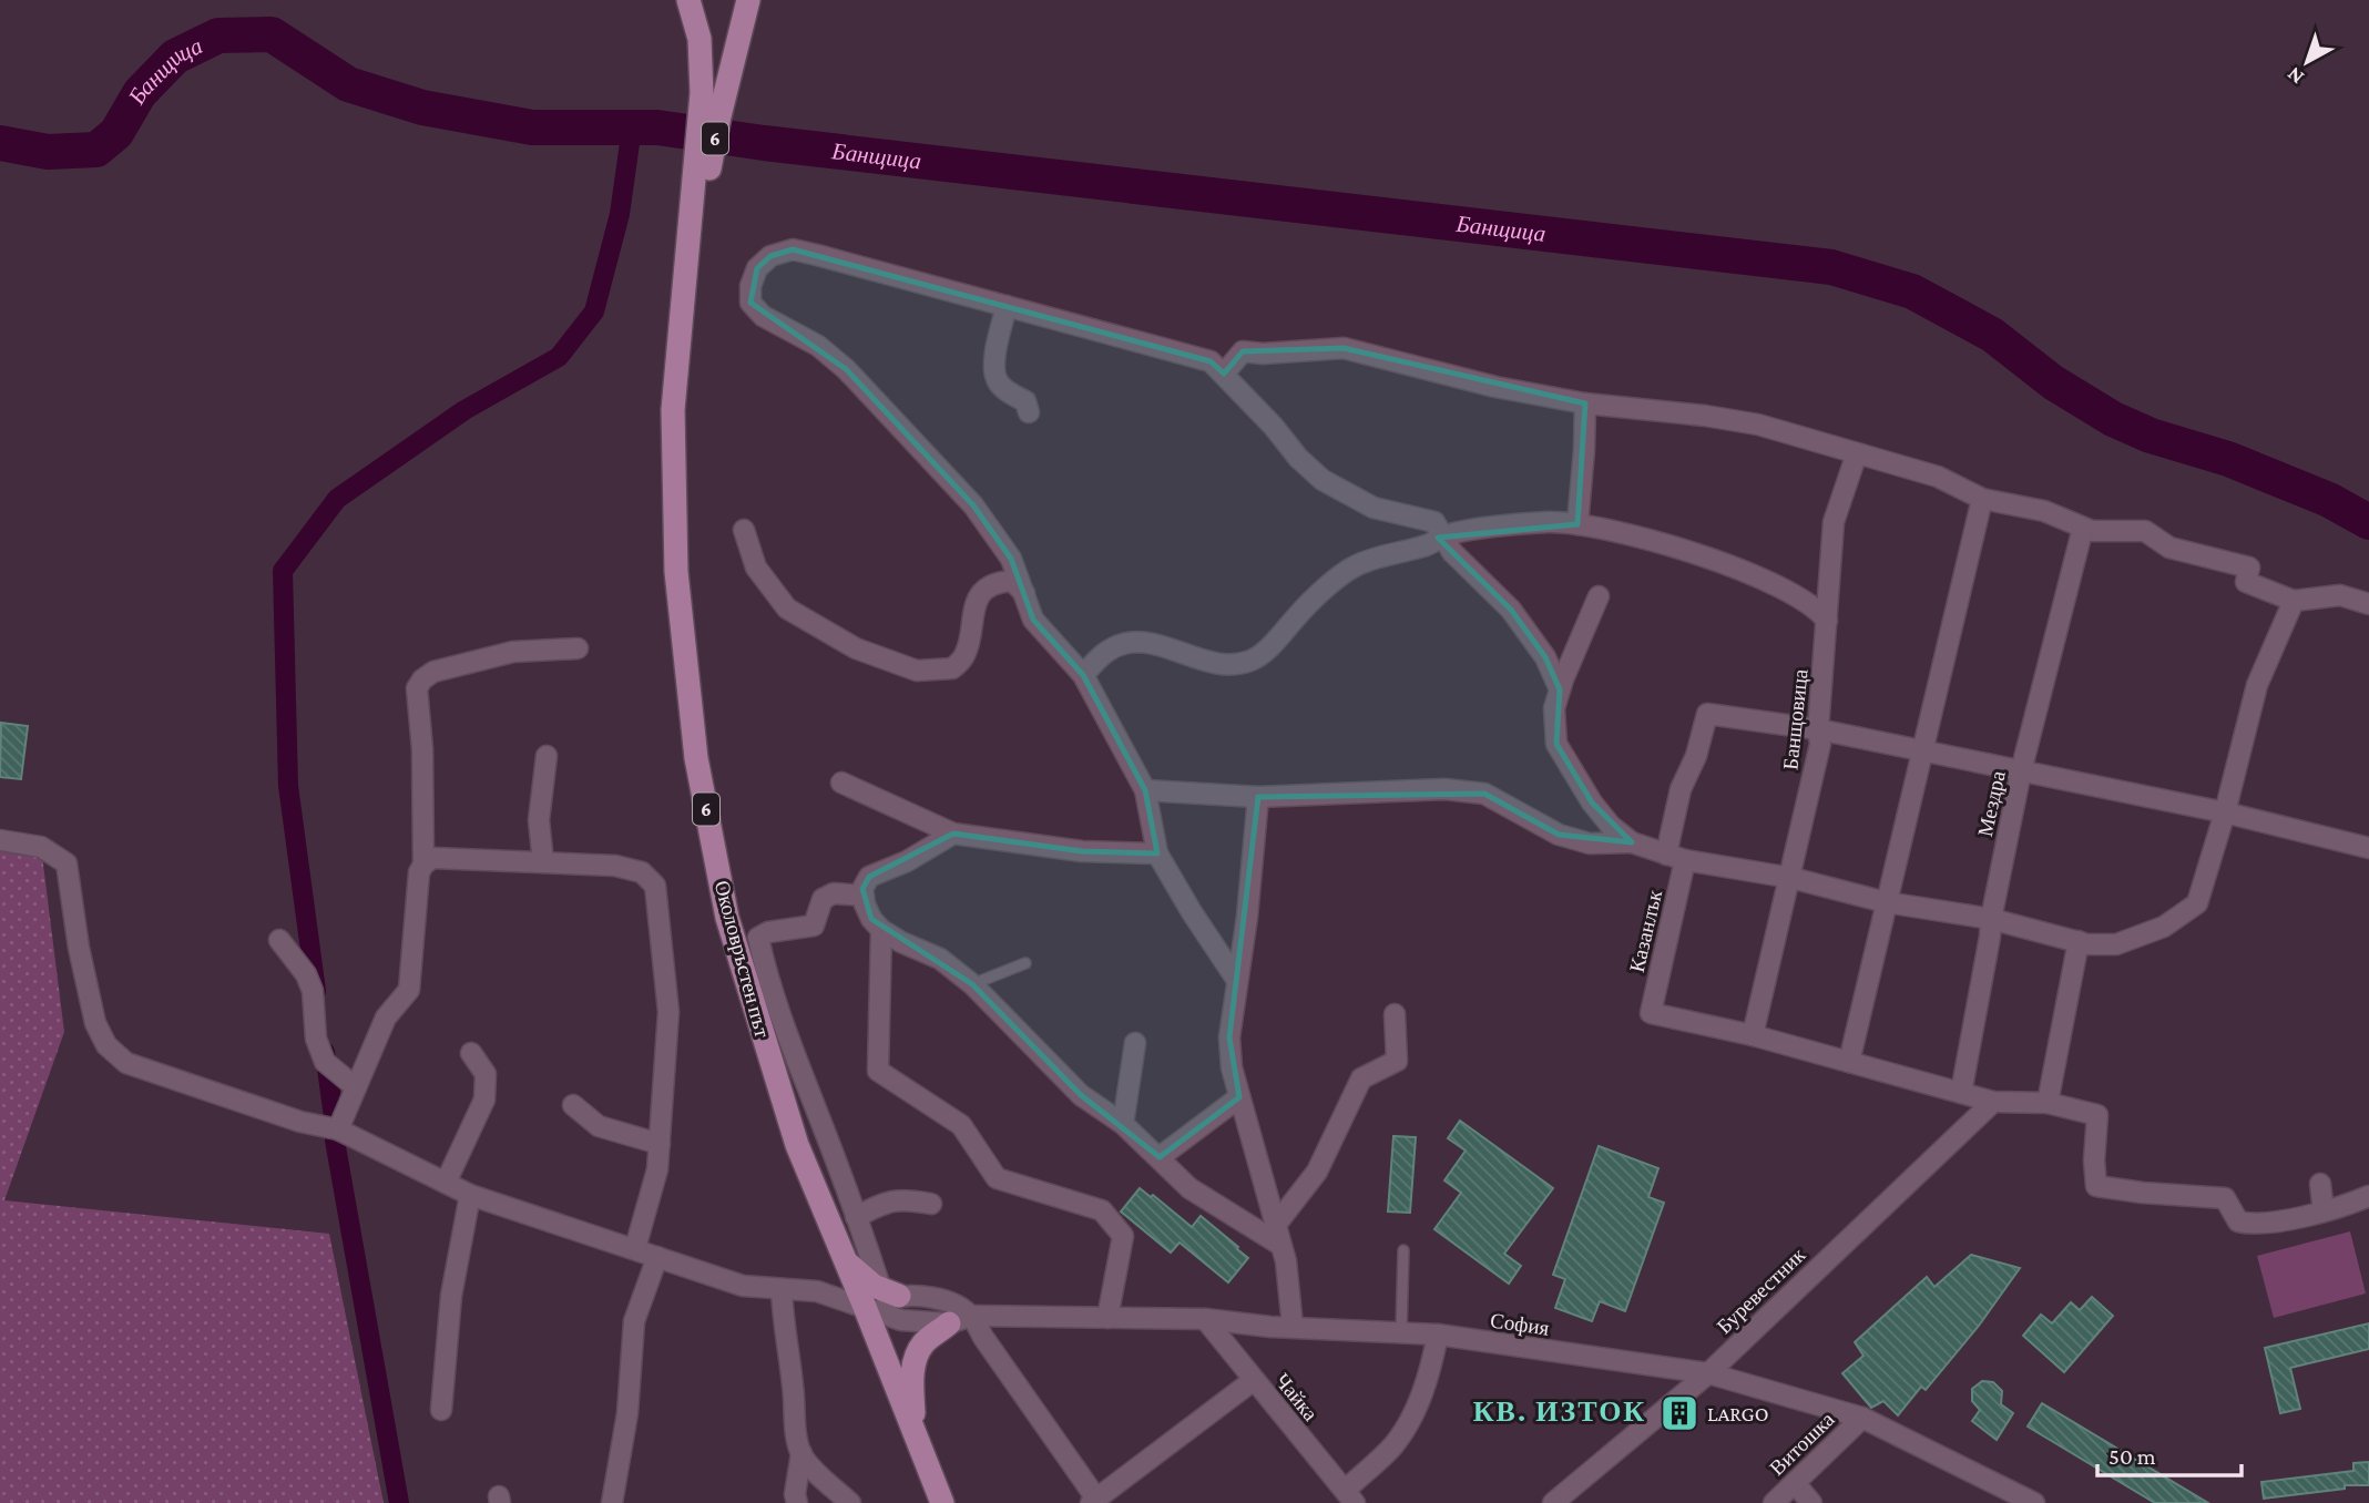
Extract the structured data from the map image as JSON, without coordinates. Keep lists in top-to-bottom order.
{
  "streets": {
    "main road": ["6", "Околовръстен път"],
    "street": [
      "Банщовица",
      "Мездра",
      "Казанлък",
      "Буревестник",
      "София",
      "Чайка",
      "Витошка"
    ]
  },
  "crossings": [
    ["6", "Околовръстен път"],
    ["Банщовица", "Казанлък"],
    ["Околовръстен път", "София"],
    ["Буревестник", "София"],
    ["София", "Чайка"],
    ["София", "Витошка"]
  ],
  "districts": ["КВ. ИЗТОК"],
  "water": ["Банщица"],
  "places": {
    "building": ["LARGO"]
  },
  "scale_bar": "50 m",
  "north": "bottom left"
}
